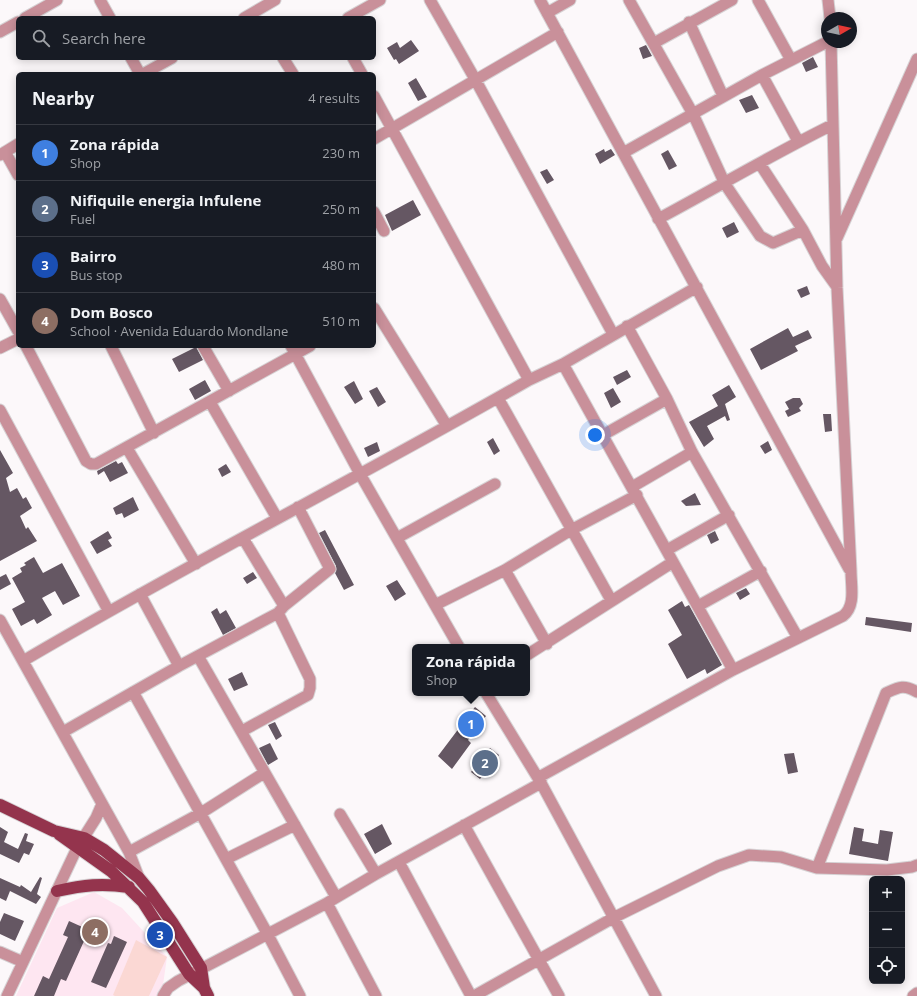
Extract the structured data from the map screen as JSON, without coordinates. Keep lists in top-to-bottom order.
{
  "north": "right",
  "page": {
    "search": "Search here",
    "heading": ["Nearby", "4 results"],
    "list": [
      {
        "mark": "1",
        "name": "Zona rápida",
        "note": "Shop",
        "value": "230 m"
      },
      {
        "mark": "2",
        "name": "Nifiquile energia Infulene",
        "note": "Fuel",
        "value": "250 m"
      },
      {
        "mark": "3",
        "name": "Bairro",
        "note": "Bus stop",
        "value": "480 m"
      },
      {
        "mark": "4",
        "name": "Dom Bosco",
        "note": "School · Avenida Eduardo Mondlane",
        "value": "510 m"
      }
    ],
    "popup": ["Zona rápida", "Shop"],
    "pins": [
      "1",
      "2",
      "4",
      "3"
    ],
    "map_buttons": ["+", "−"]
  }
}
